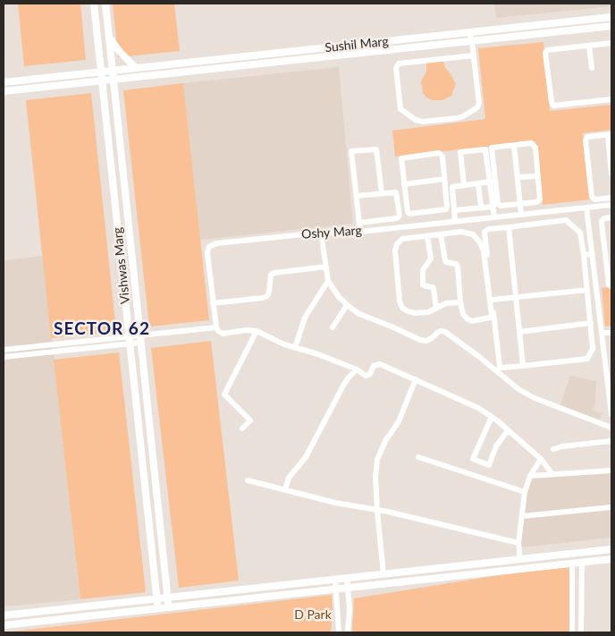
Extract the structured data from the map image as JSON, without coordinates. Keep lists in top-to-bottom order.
{
  "streets": {
    "street": ["Sushil Marg", "Oshy Marg", "Vishwas Marg"]
  },
  "crossings": [
    ["Sushil Marg", "Vishwas Marg"]
  ],
  "districts": ["SECTOR 62"],
  "parks": ["D Park"]
}
